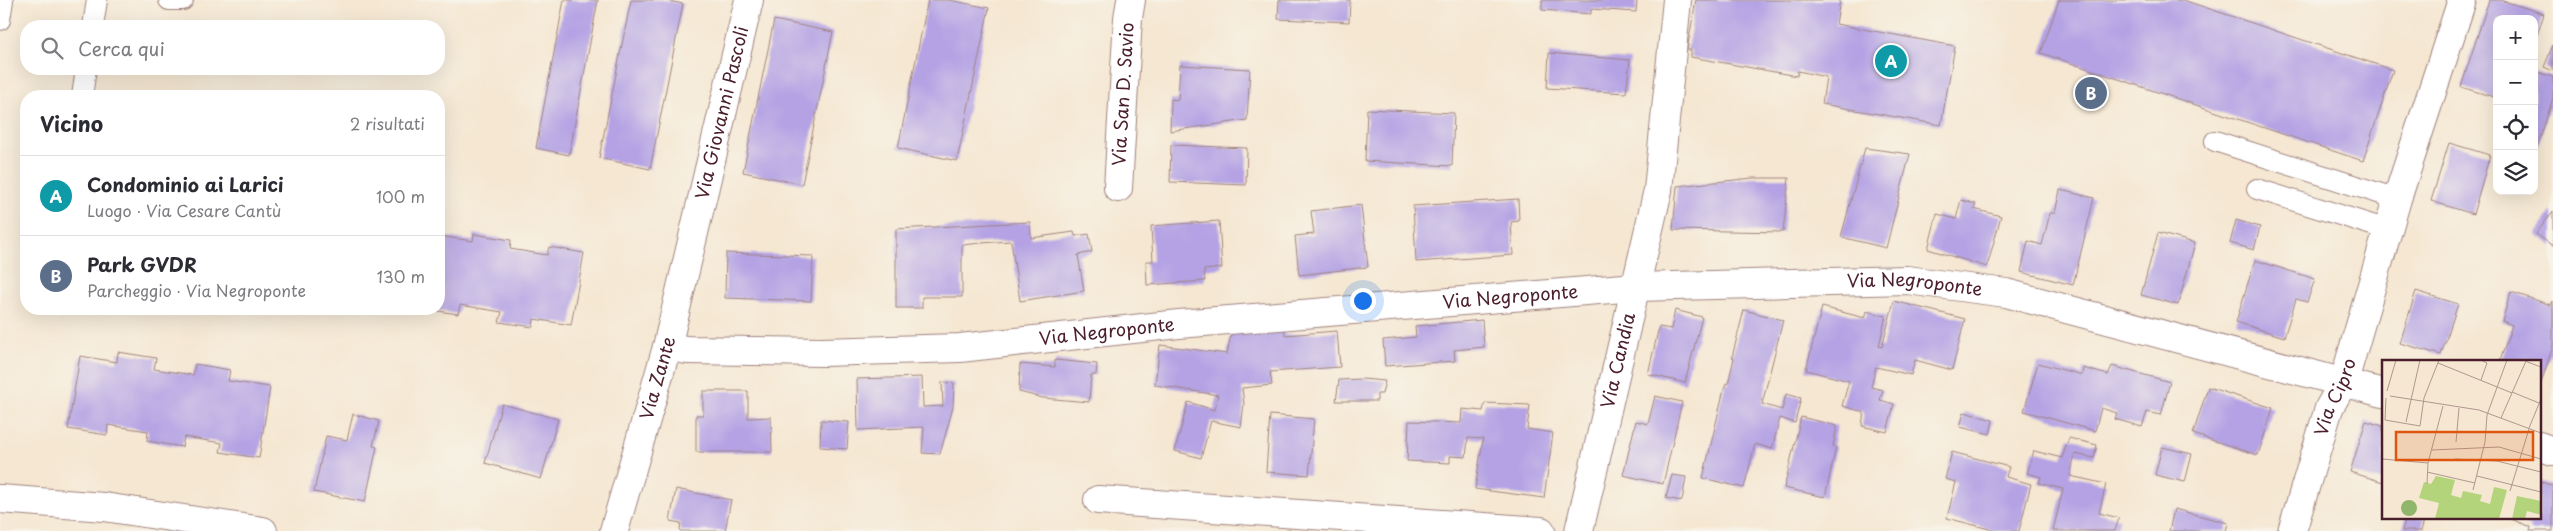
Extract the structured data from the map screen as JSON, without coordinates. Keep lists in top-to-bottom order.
{
  "streets": {
    "street": [
      "Via San D. Savio",
      "Via Giovanni Pascoli",
      "Via Negroponte",
      "Via Candia",
      "Via Zante",
      "Via Cipro"
    ]
  },
  "crossings": [
    ["Via Giovanni Pascoli", "Via Zante"],
    ["Via Negroponte", "Via Candia"],
    ["Via Negroponte", "Via Zante"],
    ["Via Negroponte", "Via Cipro"]
  ],
  "page": {
    "map_buttons": ["+", "−"],
    "search": "Cerca qui",
    "pins": ["A", "B"],
    "heading": ["Vicino", "2 risultati"],
    "list": [
      {
        "mark": "A",
        "name": "Condominio ai Larici",
        "note": "Luogo · Via Cesare Cantù",
        "value": "100 m"
      },
      {
        "mark": "B",
        "name": "Park GVDR",
        "note": "Parcheggio · Via Negroponte",
        "value": "130 m"
      }
    ]
  }
}
